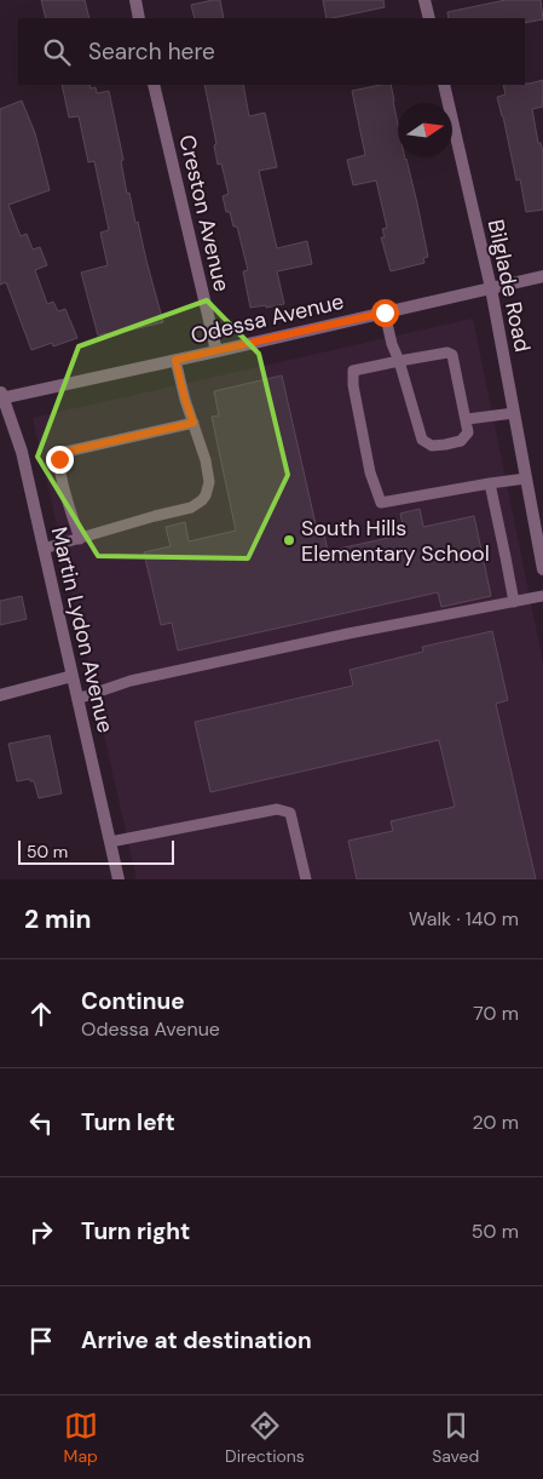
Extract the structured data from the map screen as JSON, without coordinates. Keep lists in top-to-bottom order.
{
  "streets": {
    "street": [
      "Creston Avenue",
      "Bilglade Road",
      "Odessa Avenue",
      "Martin Lydon Avenue"
    ]
  },
  "crossings": [
    ["Creston Avenue", "Odessa Avenue"],
    ["Bilglade Road", "Odessa Avenue"],
    ["Odessa Avenue", "Martin Lydon Avenue"]
  ],
  "places": ["South Hills Elementary School"],
  "scale_bar": "50 m",
  "north": "right",
  "page": {
    "search": "Search here",
    "scale": "50 m",
    "heading": ["2 min", "Walk · 140 m"],
    "list": [
      ["Continue", "Odessa Avenue", "70 m"],
      ["Turn left", "20 m"],
      ["Turn right", "50 m"],
      "Arrive at destination"
    ],
    "nav": ["Map", "Directions", "Saved"]
  }
}
